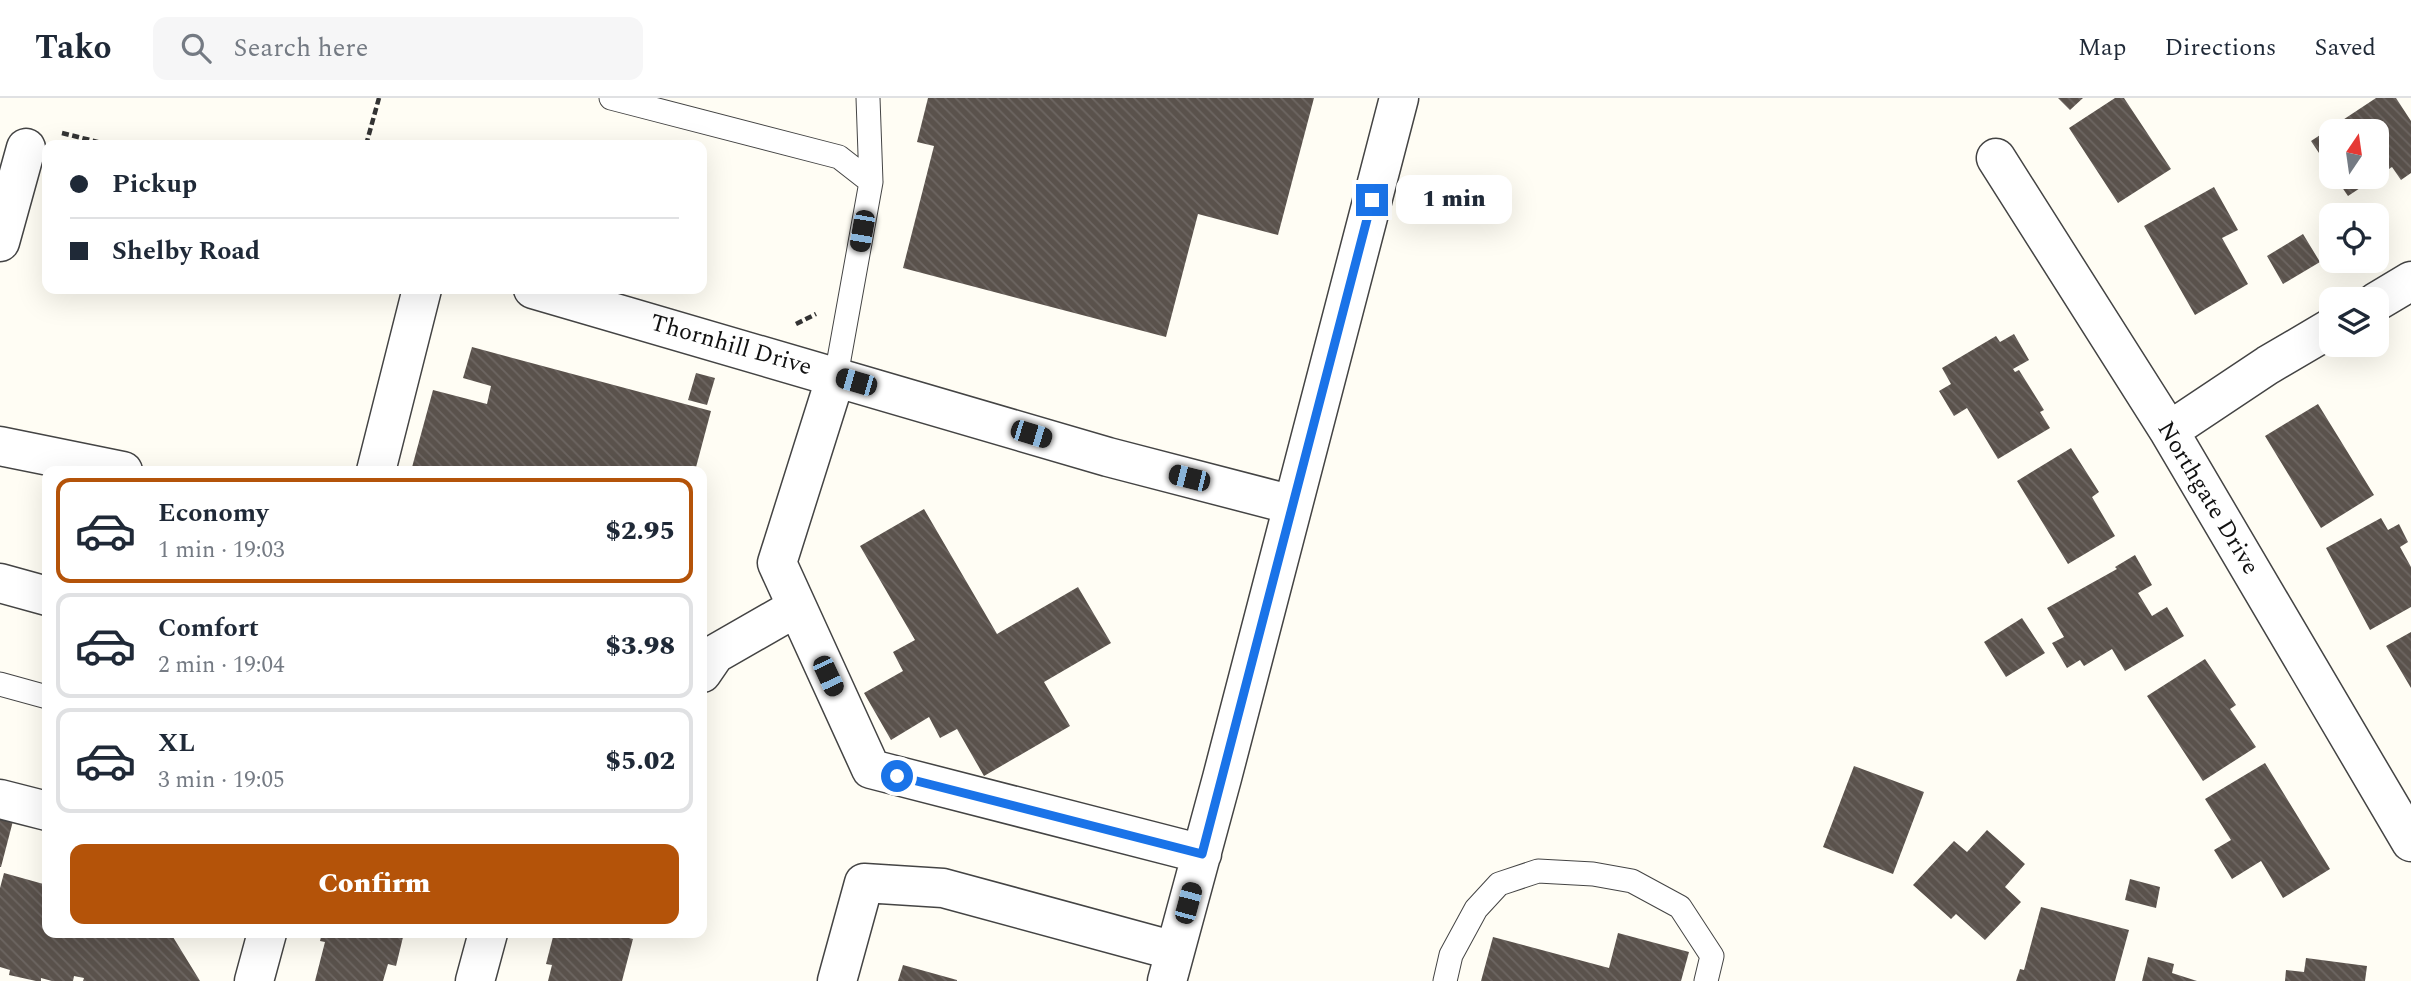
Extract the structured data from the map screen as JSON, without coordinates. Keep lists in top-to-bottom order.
{
  "streets": {
    "street": ["Thornhill Drive", "Northgate Drive"]
  },
  "north": "top",
  "page": {
    "header": "Tako",
    "search": "Search here",
    "nav": ["Map", "Directions", "Saved"],
    "banner": ["Pickup", "Shelby Road"],
    "bubble": "1 min",
    "list": [
      {
        "name": "Economy",
        "note": "1 min · 19:03",
        "value": "$2.95"
      },
      {
        "name": "Comfort",
        "note": "2 min · 19:04",
        "value": "$3.98"
      },
      {
        "name": "XL",
        "note": "3 min · 19:05",
        "value": "$5.02"
      }
    ],
    "buttons": "Confirm"
  }
}
